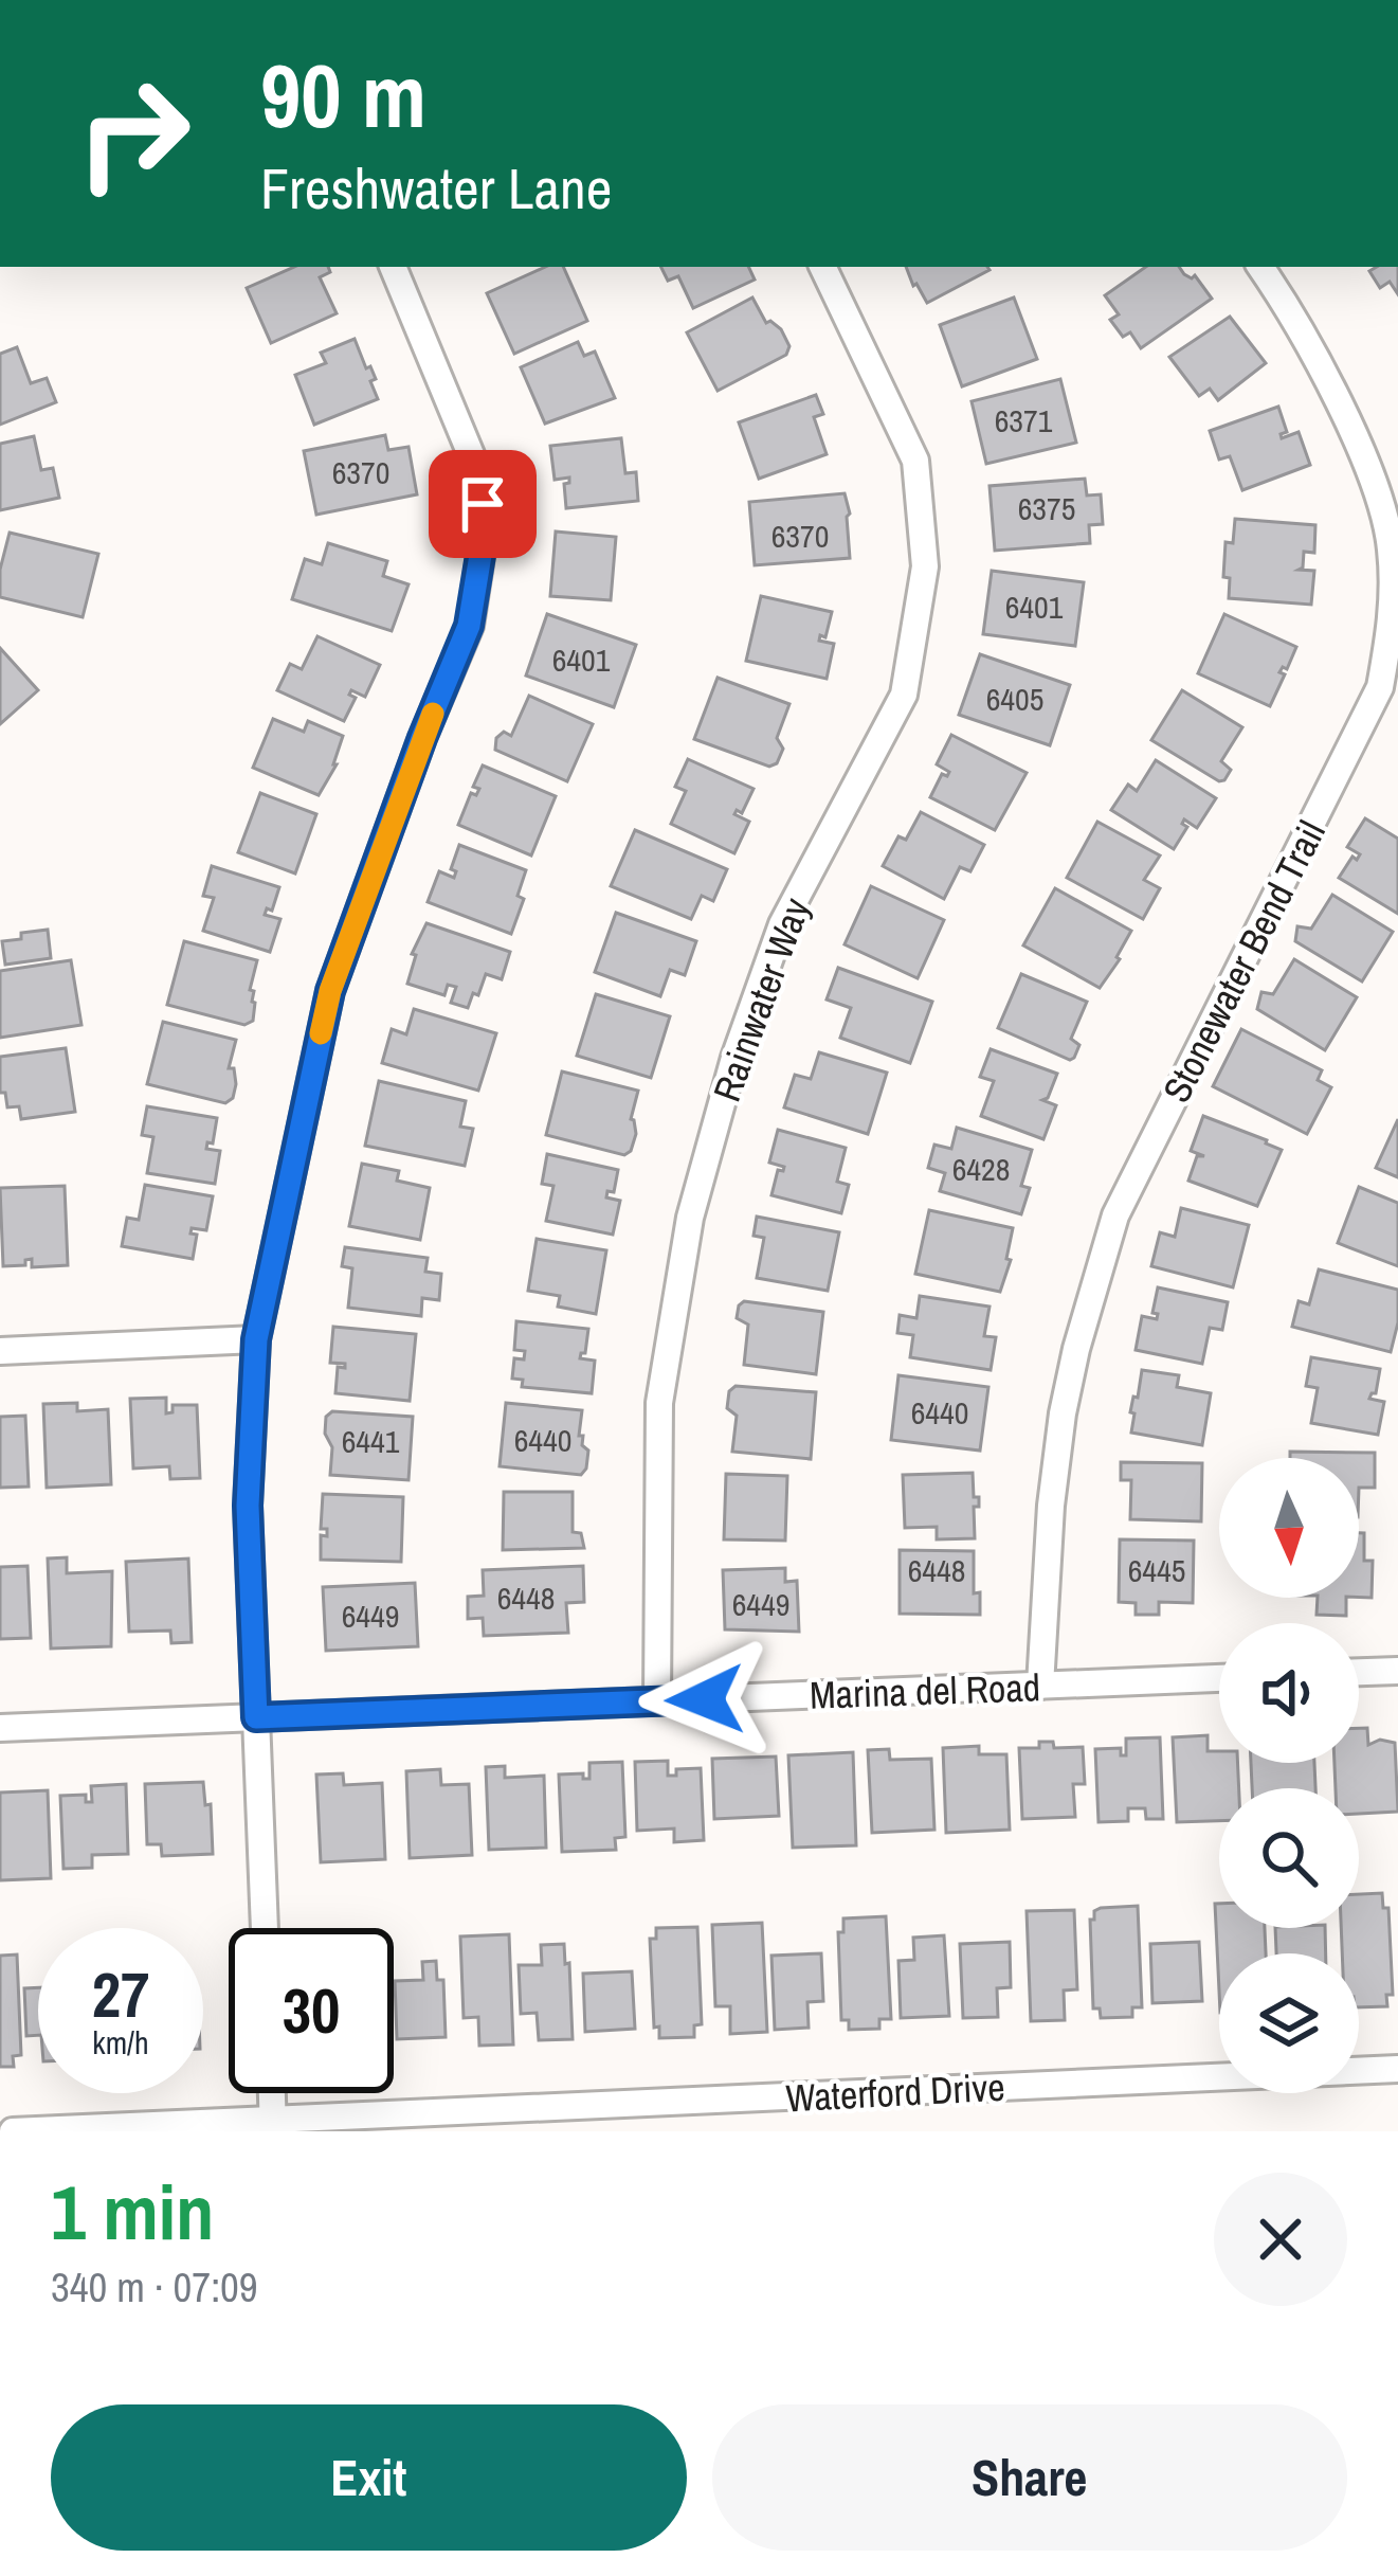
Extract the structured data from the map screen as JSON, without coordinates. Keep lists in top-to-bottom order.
{
  "streets": {
    "street": [
      "Stonewater Bend Trail",
      "Rainwater Way",
      "Marina del Road",
      "Waterford Drive"
    ]
  },
  "crossings": [
    ["Stonewater Bend Trail", "Marina del Road"],
    ["Rainwater Way", "Marina del Road"]
  ],
  "house_numbers": [
    "6371",
    "6370",
    "6375",
    "6370",
    "6401",
    "6401",
    "6405",
    "6428",
    "6440",
    "6440",
    "6441",
    "6448",
    "6445",
    "6448",
    "6449",
    "6449"
  ],
  "north": "bottom",
  "page": {
    "turn": ["90 m", "Freshwater Lane"],
    "speed": "27 km/h",
    "limit": "30",
    "heading": ["1 min", "340 m · 07:09"],
    "buttons": ["Exit", "Share"]
  }
}
